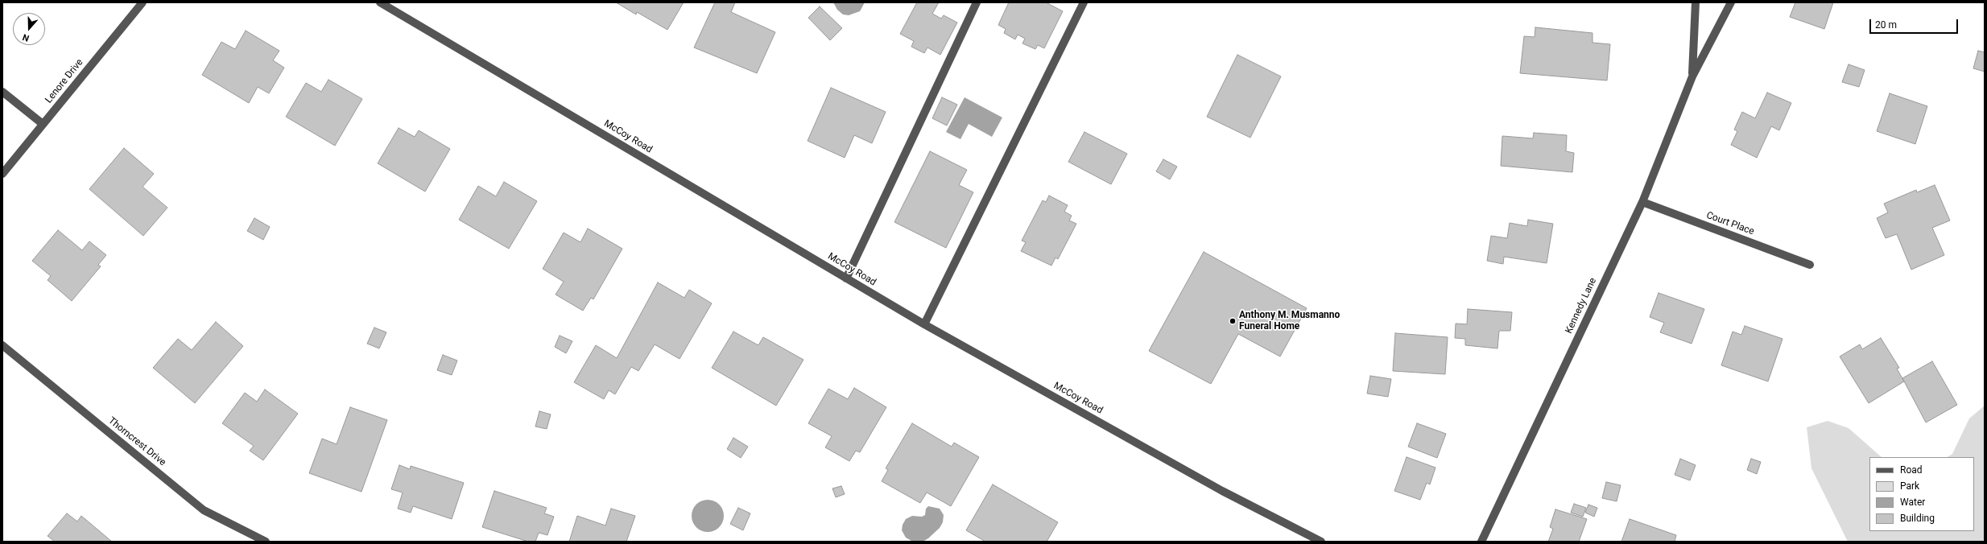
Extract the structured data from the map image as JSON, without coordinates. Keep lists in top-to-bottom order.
{
  "streets": {
    "street": [
      "Lenore Drive",
      "McCoy Road",
      "Court Place",
      "Kennedy Lane",
      "Thorncrest Drive"
    ]
  },
  "crossings": [
    ["Court Place", "Kennedy Lane"]
  ],
  "places": ["Anthony M. Musmanno Funeral Home"],
  "legend": [
    "Road",
    "Park",
    "Water",
    "Building"
  ],
  "scale_bar": "20 m",
  "north": "bottom"
}
